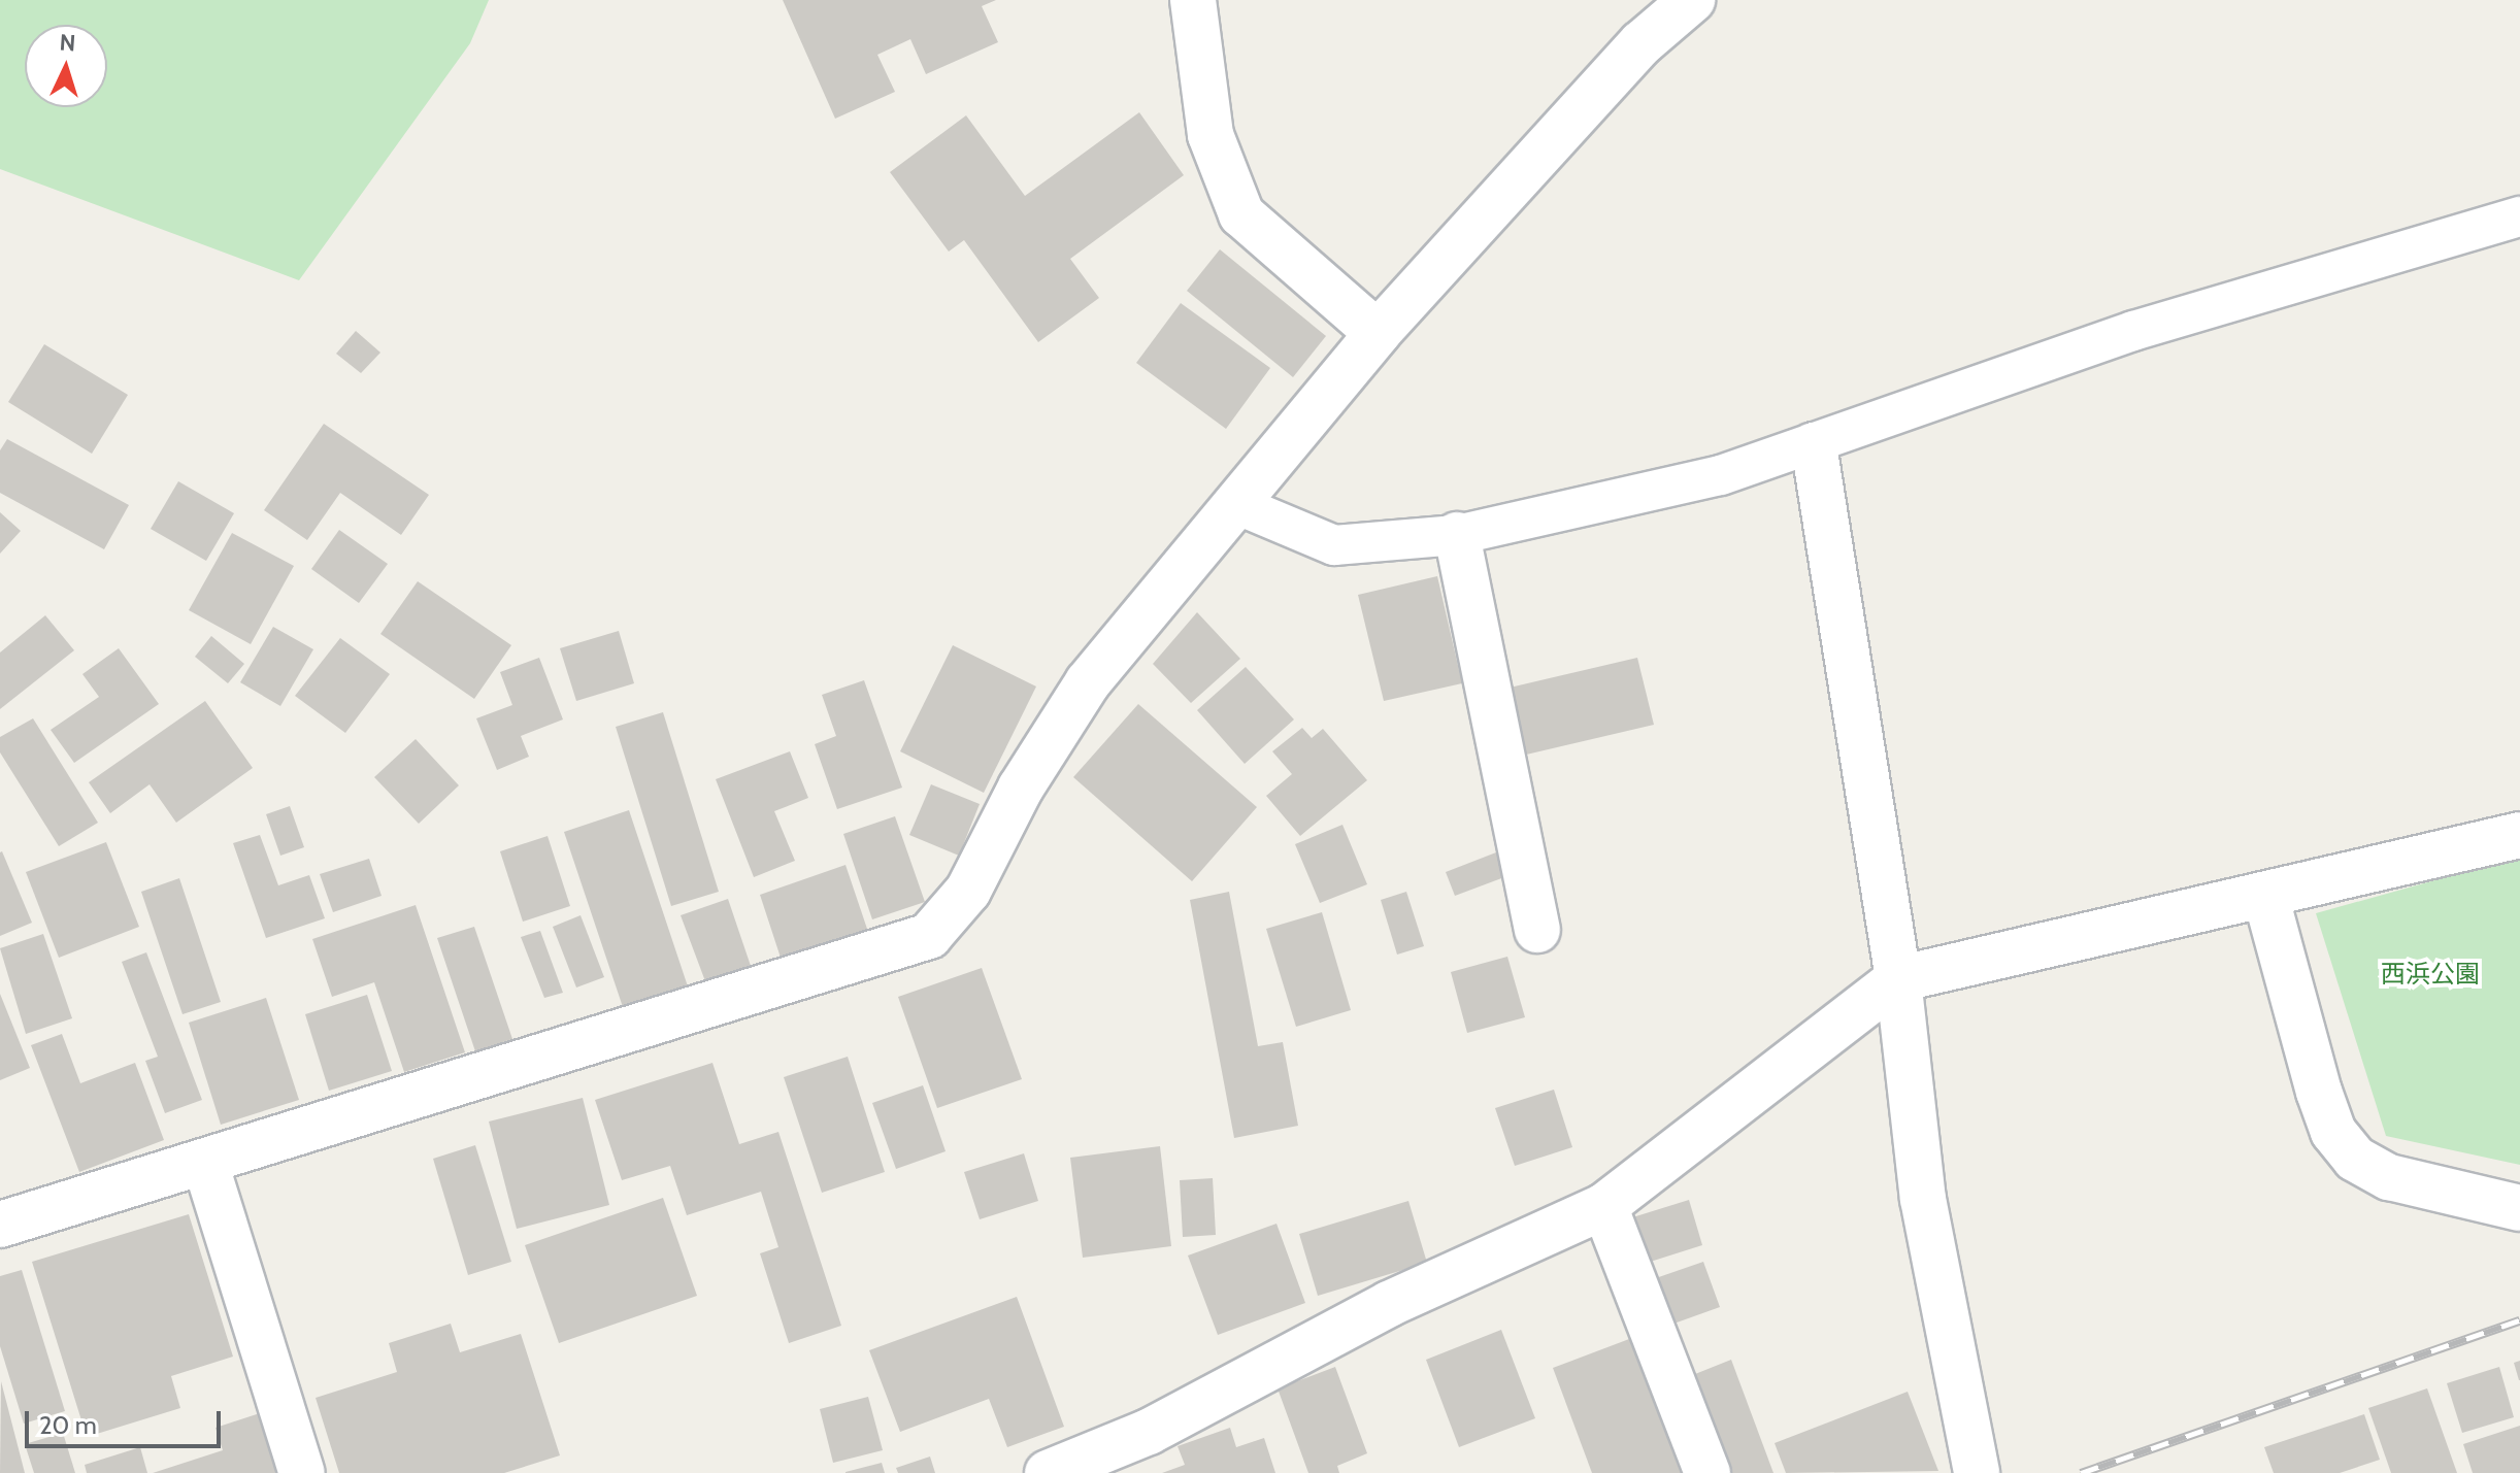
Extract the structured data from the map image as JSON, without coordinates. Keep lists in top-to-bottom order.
{
  "parks": ["西浜公園"],
  "scale_bar": "20 m",
  "north": "top"
}
